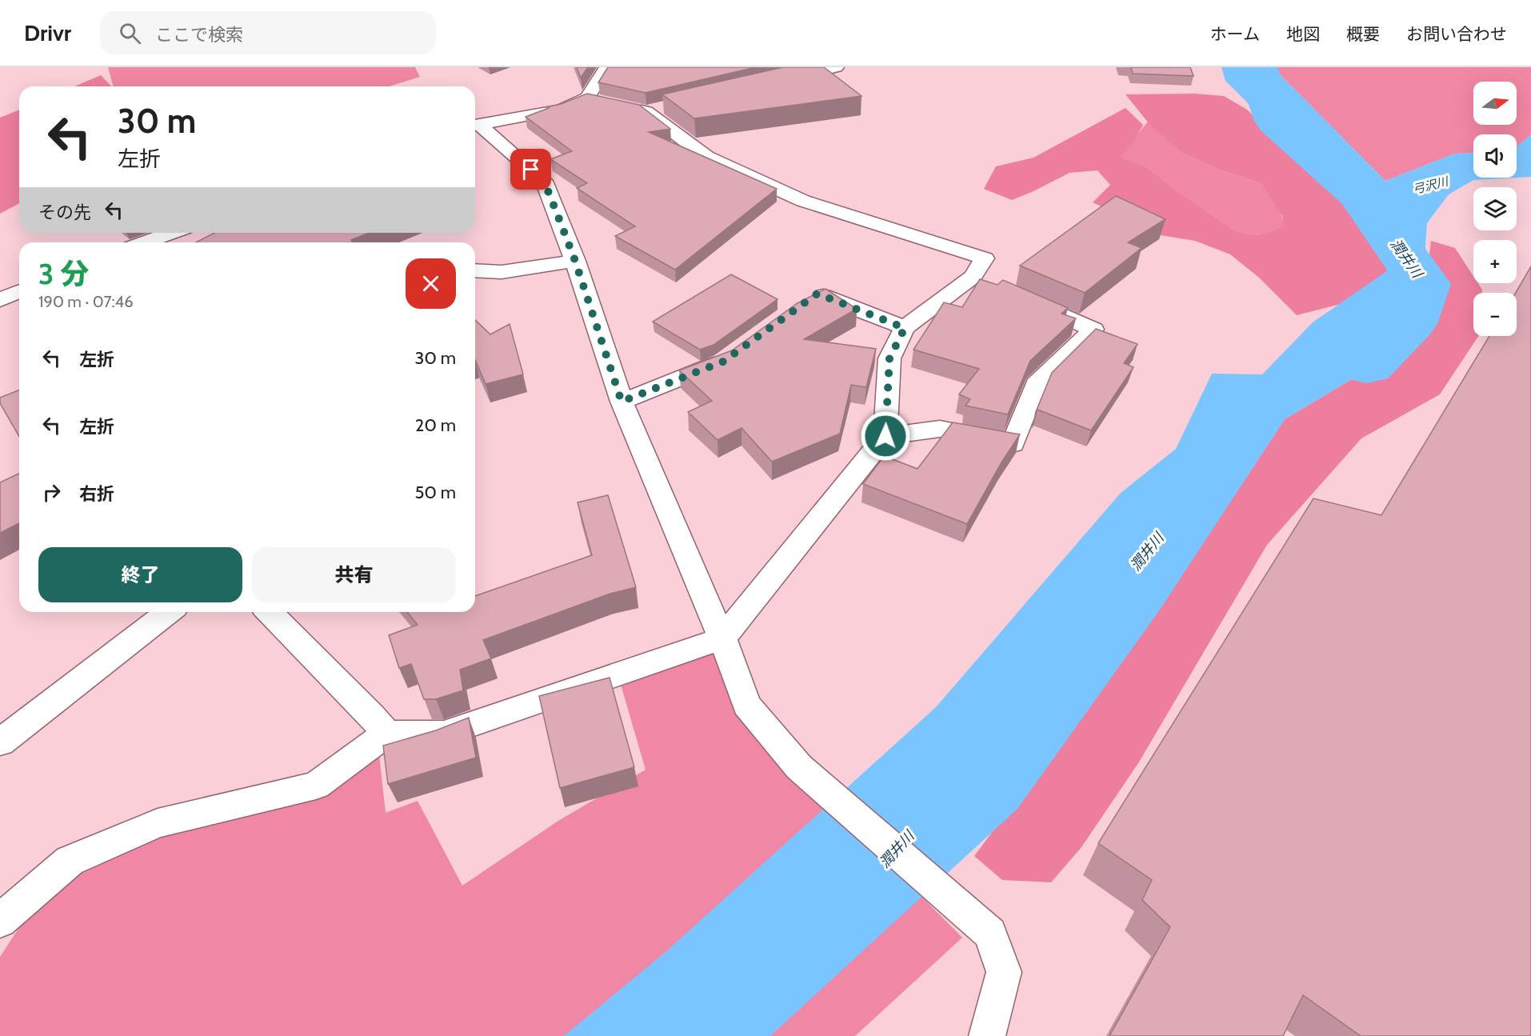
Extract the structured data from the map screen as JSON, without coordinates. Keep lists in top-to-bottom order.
{
  "water": ["弓沢川", "潤井川"],
  "north": "right",
  "page": {
    "header": "Drivr",
    "search": "ここで検索",
    "nav": [
      "ホーム",
      "地図",
      "概要",
      "お問い合わせ"
    ],
    "map_buttons": ["+", "−"],
    "turn": ["30 m", "左折"],
    "then": "その先",
    "heading": ["3 分", "190 m · 07:46"],
    "list": [
      {
        "name": "左折",
        "value": "30 m"
      },
      {
        "name": "左折",
        "value": "20 m"
      },
      {
        "name": "右折",
        "value": "50 m"
      }
    ],
    "buttons": ["終了", "共有"]
  }
}
